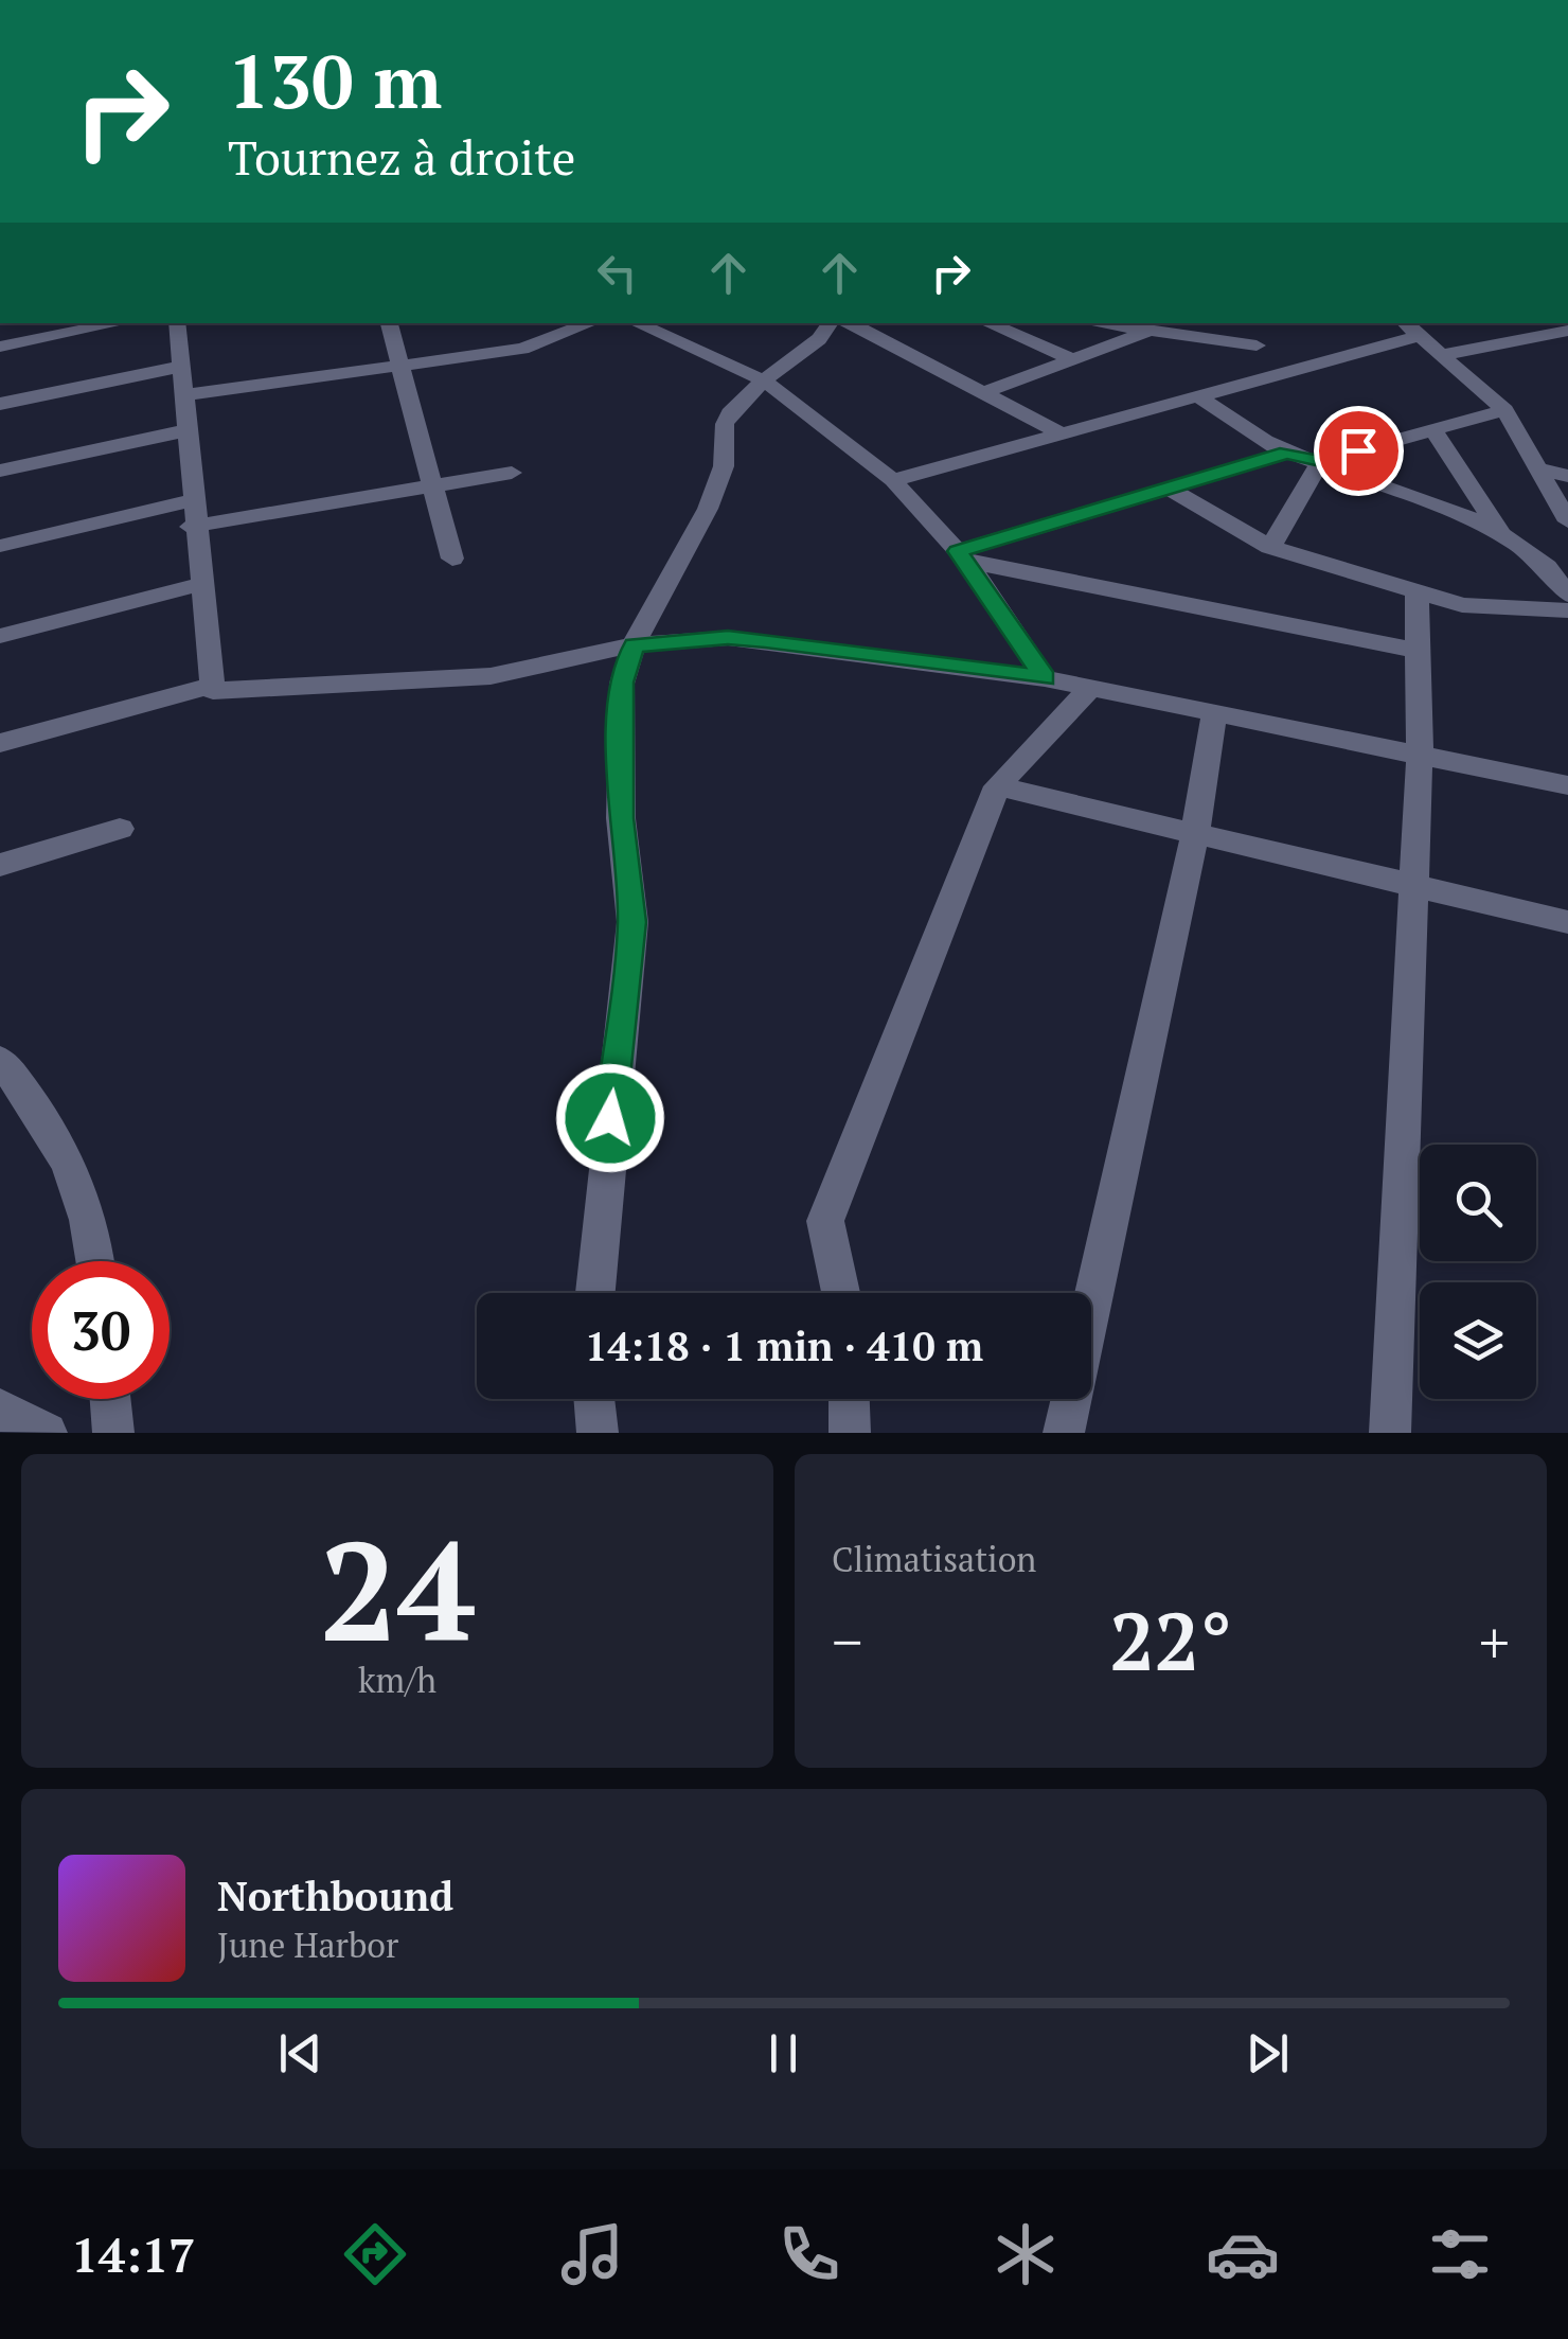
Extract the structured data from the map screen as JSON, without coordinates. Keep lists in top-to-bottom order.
{
  "page": {
    "turn": ["130 m", "Tournez à droite"],
    "limit": "30",
    "trip": "14:18 · 1 min · 410 m",
    "tile": [
      ["24", "km/h"],
      "Climatisation"
    ],
    "heat": ["−", "22°", "+"],
    "song": ["Northbound", "June Harbor"],
    "tabs": "14:17"
  }
}
